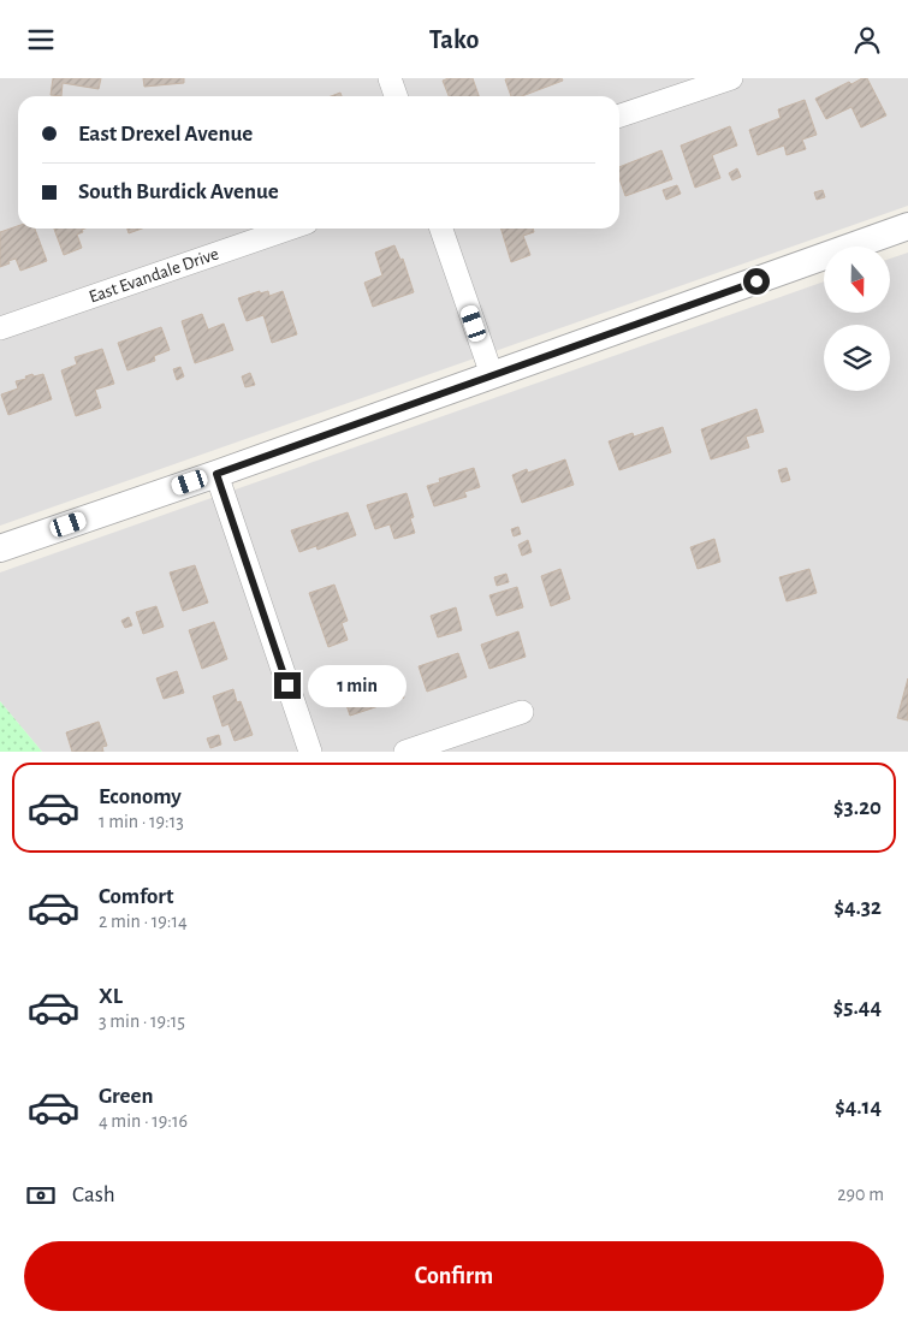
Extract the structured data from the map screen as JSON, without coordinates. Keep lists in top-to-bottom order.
{
  "streets": {
    "street": ["East Evandale Drive"]
  },
  "north": "bottom",
  "page": {
    "header": "Tako",
    "banner": ["East Drexel Avenue", "South Burdick Avenue"],
    "bubble": "1 min",
    "list": [
      {
        "name": "Economy",
        "note": "1 min · 19:13",
        "value": "$3.20"
      },
      {
        "name": "Comfort",
        "note": "2 min · 19:14",
        "value": "$4.32"
      },
      {
        "name": "XL",
        "note": "3 min · 19:15",
        "value": "$5.44"
      },
      {
        "name": "Green",
        "note": "4 min · 19:16",
        "value": "$4.14"
      }
    ],
    "pay": ["Cash", "290 m"],
    "buttons": "Confirm"
  }
}
